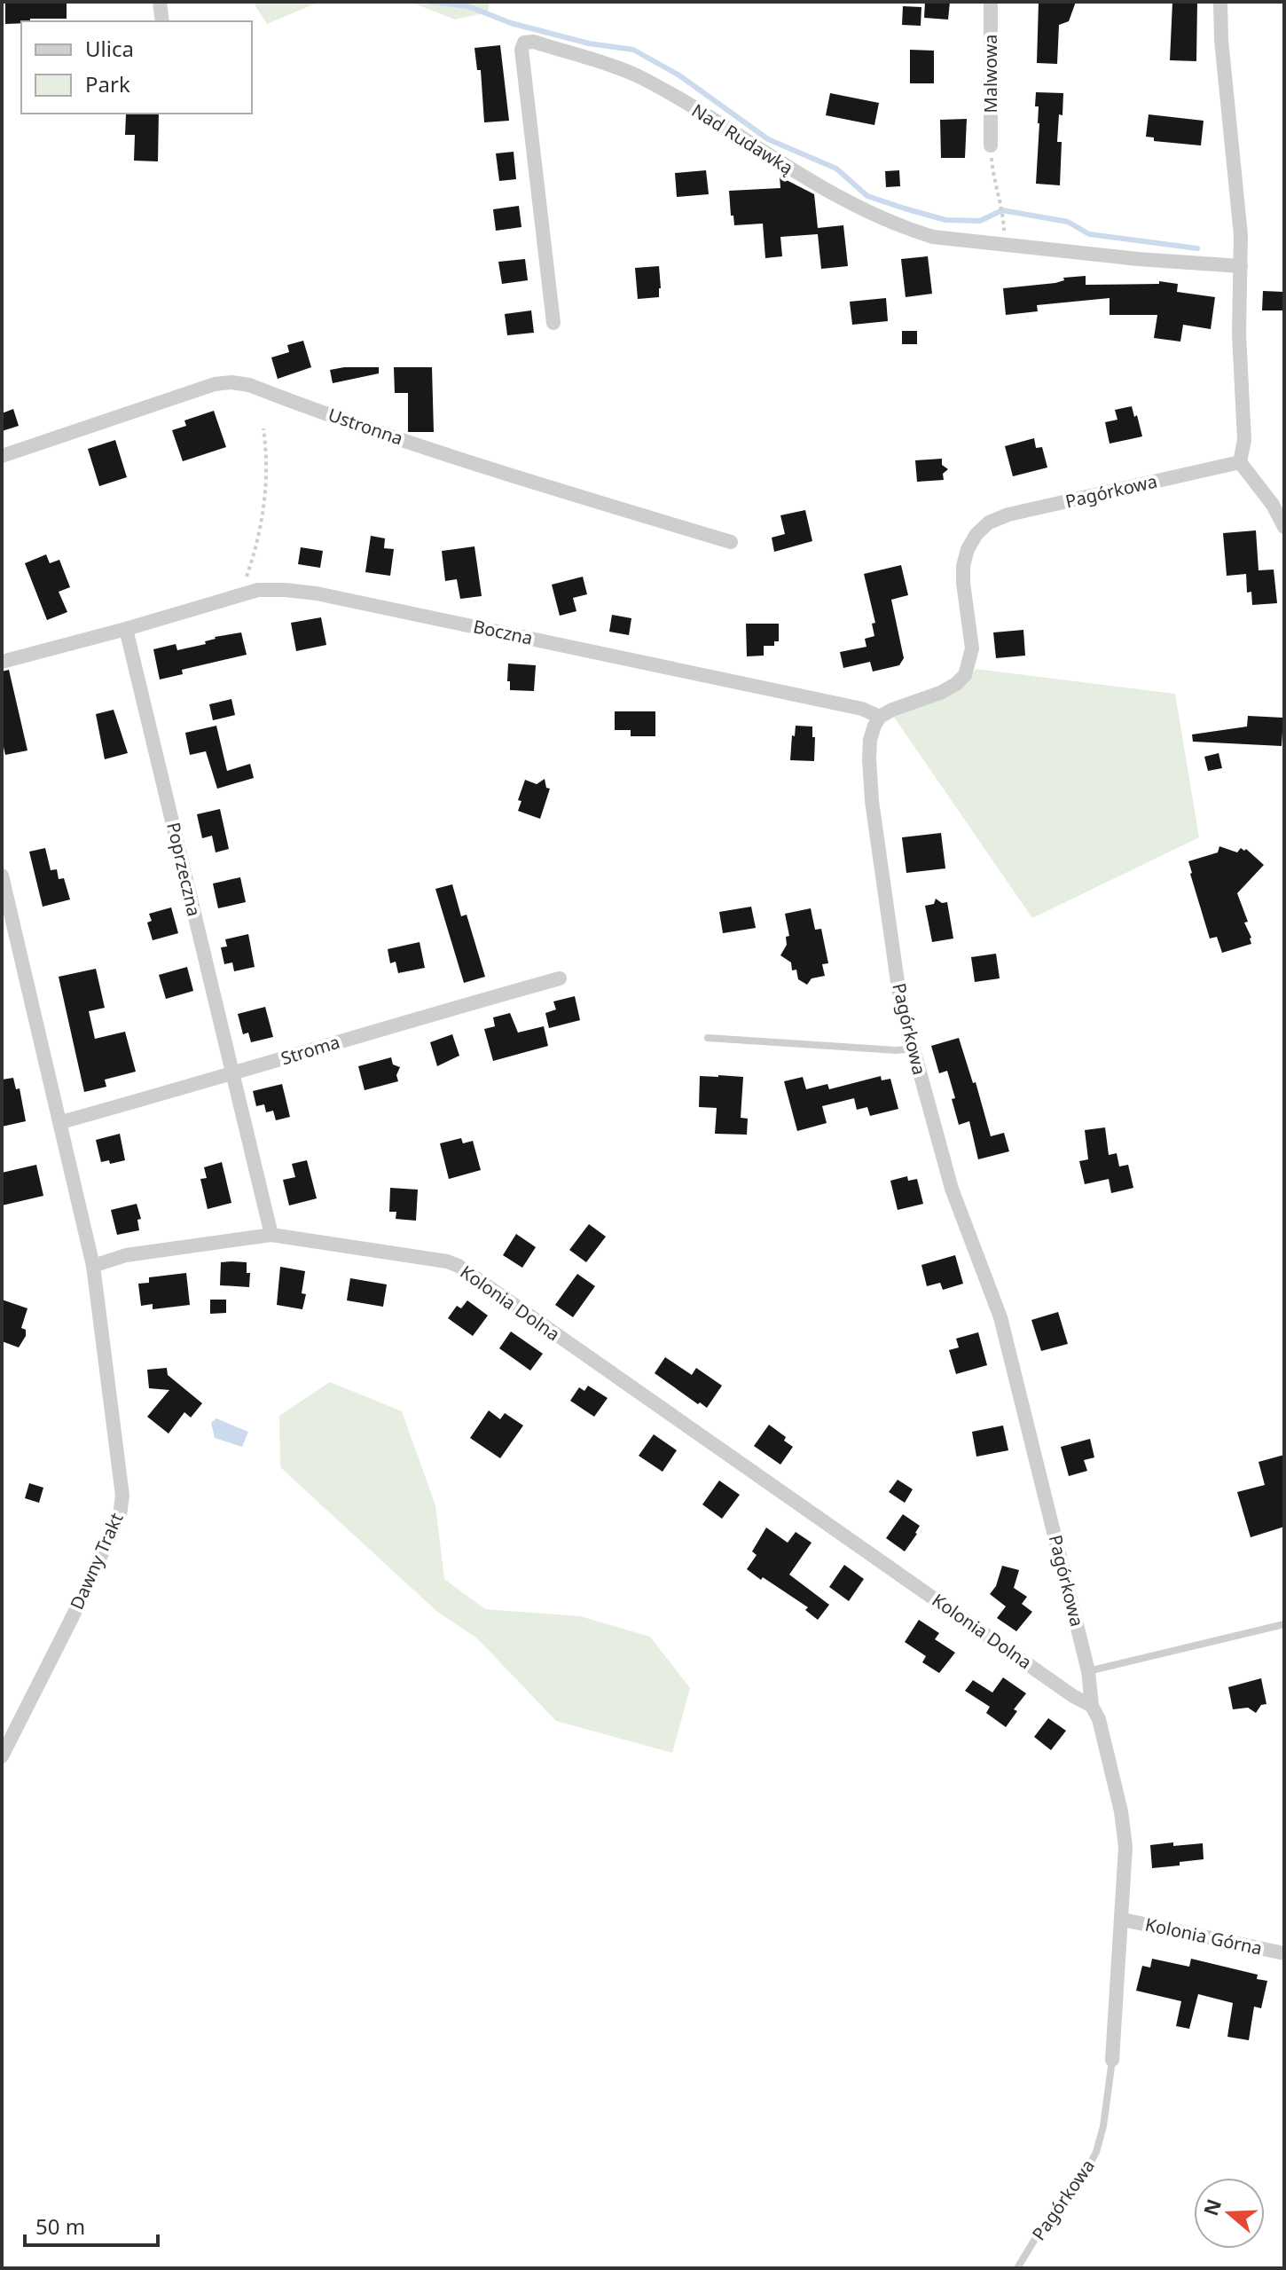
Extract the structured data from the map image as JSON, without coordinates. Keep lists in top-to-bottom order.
{
  "streets": {
    "street": [
      "Malwowa",
      "Nad Rudawką",
      "Ustronna",
      "Pagórkowa",
      "Boczna",
      "Poprzeczna",
      "Stroma",
      "Kolonia Dolna",
      "Dawny Trakt",
      "Kolonia Górna"
    ]
  },
  "crossings": [
    ["Pagórkowa", "Boczna"],
    ["Pagórkowa", "Kolonia Dolna"],
    ["Pagórkowa", "Kolonia Górna"],
    ["Boczna", "Poprzeczna"],
    ["Poprzeczna", "Stroma"],
    ["Poprzeczna", "Kolonia Dolna"],
    ["Kolonia Dolna", "Dawny Trakt"]
  ],
  "legend": ["Ulica", "Park"],
  "scale_bar": "50 m",
  "north": "left"
}
